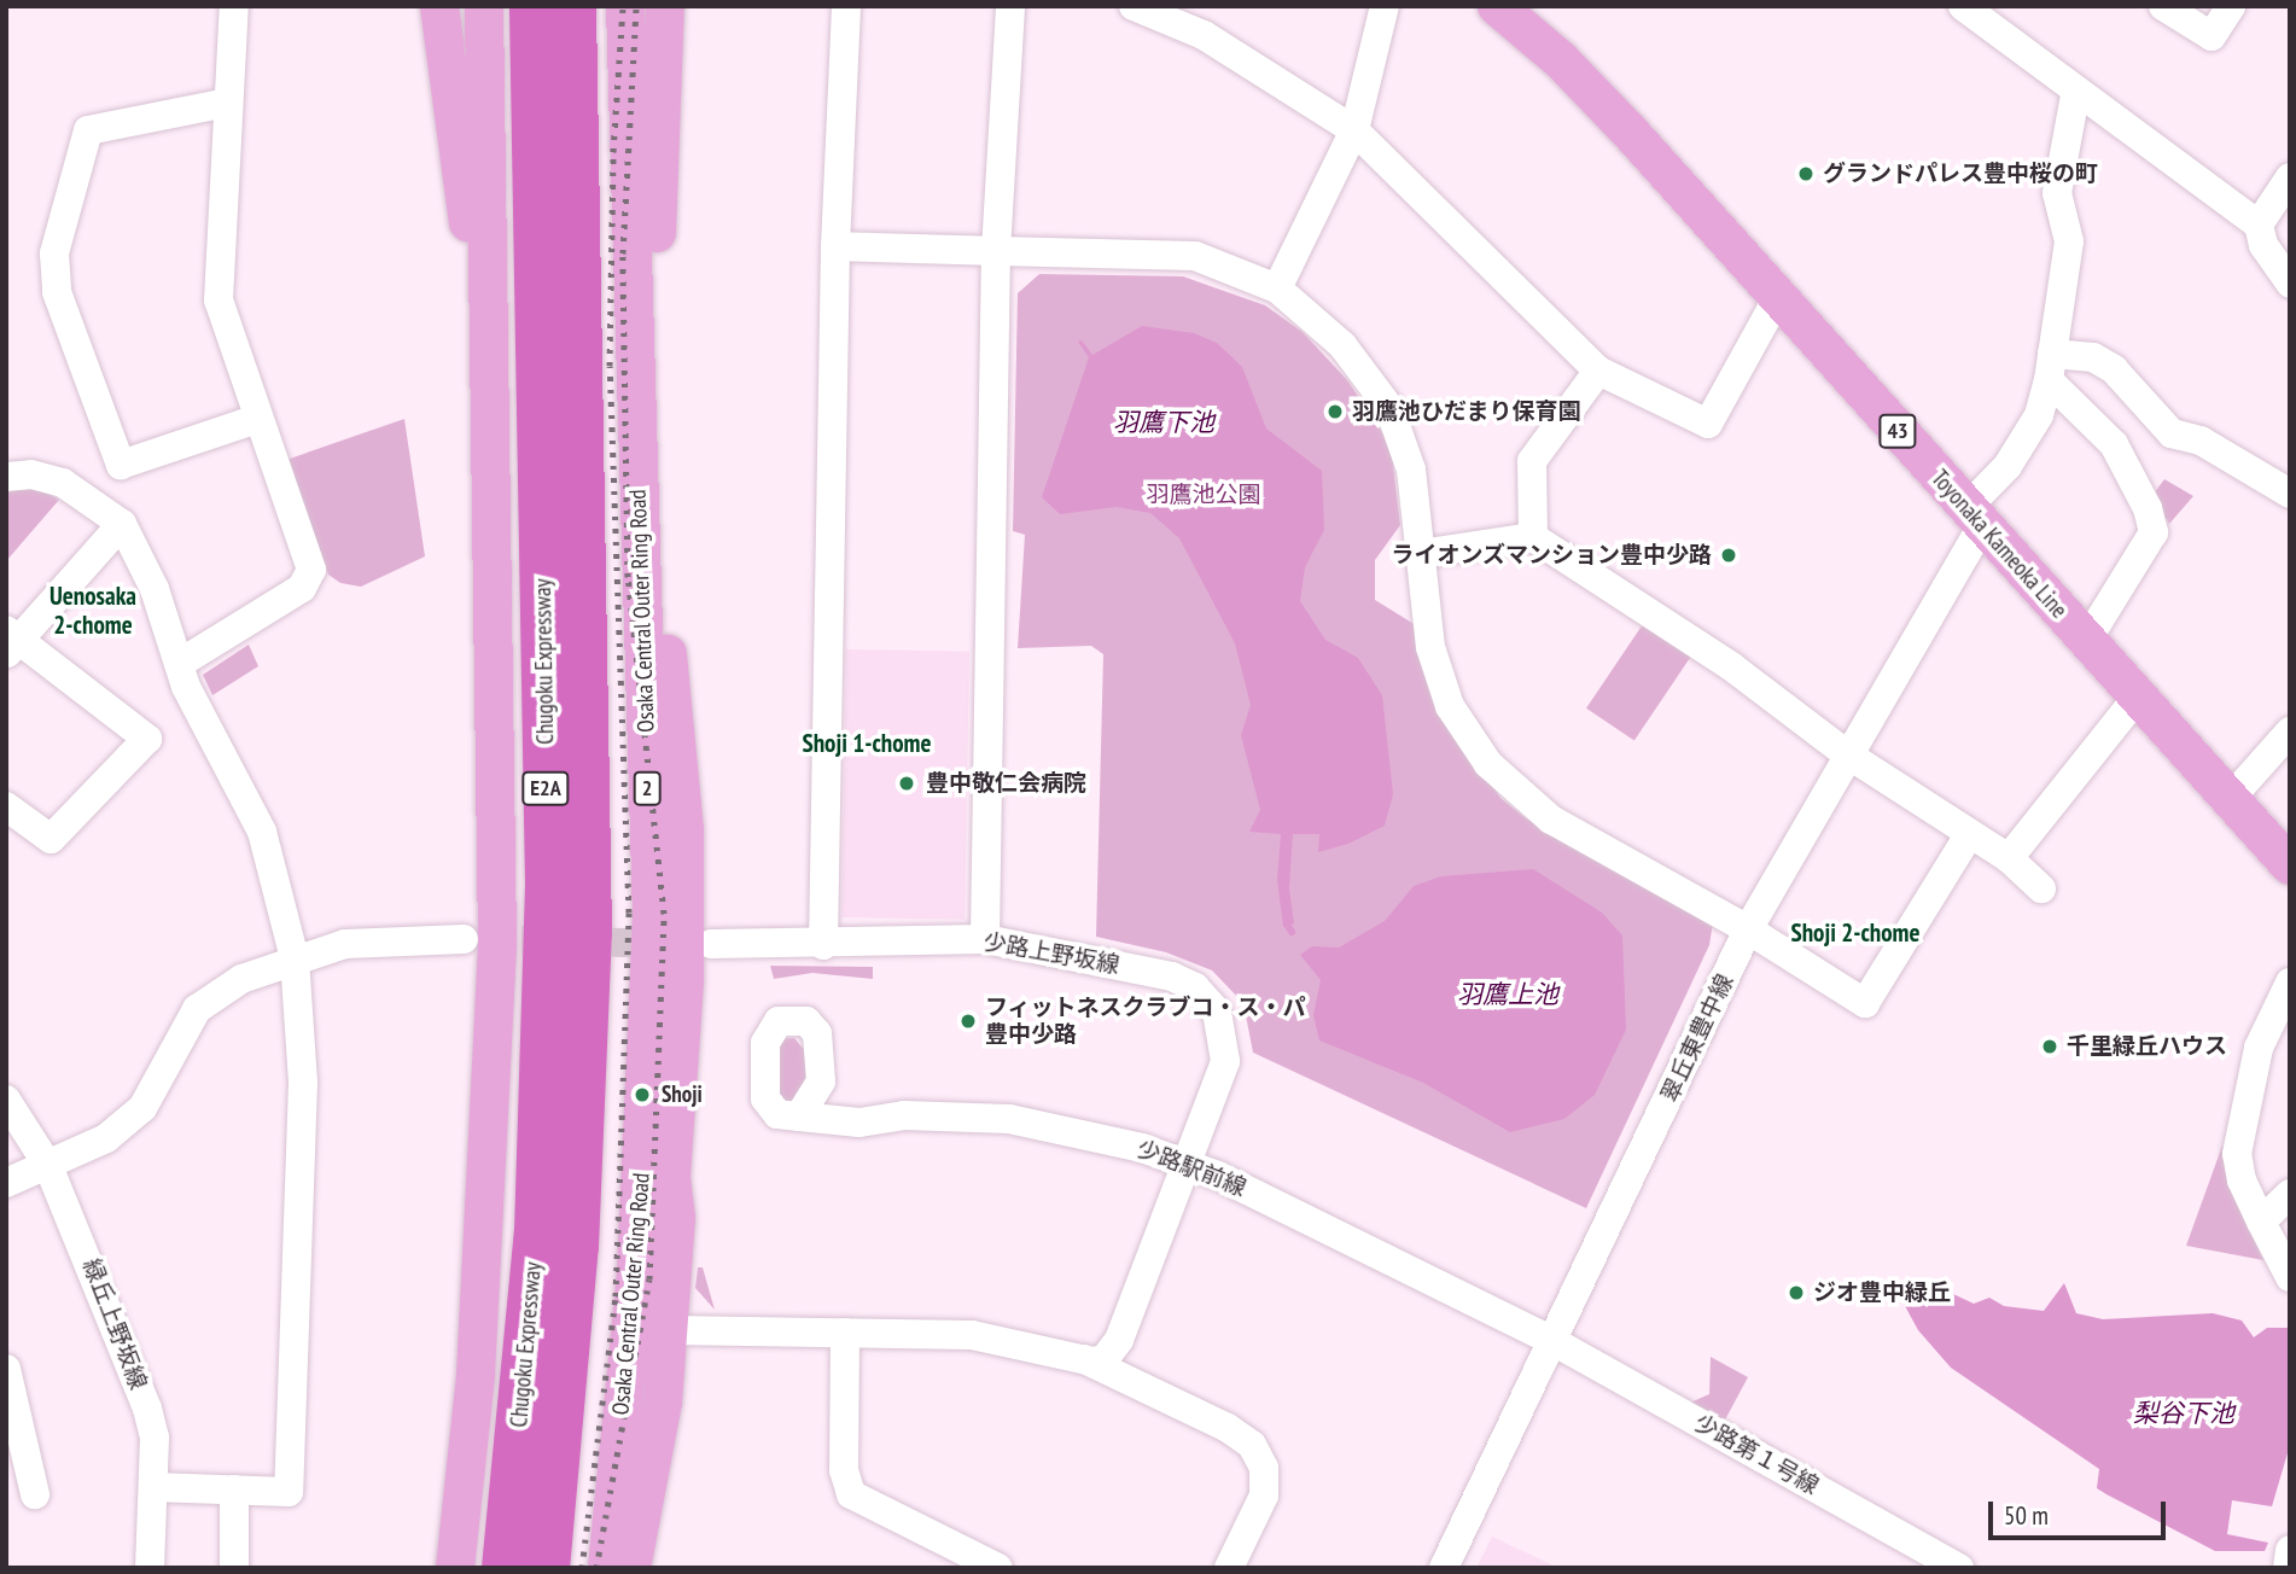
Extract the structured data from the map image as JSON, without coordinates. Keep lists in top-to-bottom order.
{
  "streets": {
    "highway": ["Chugoku Expressway", "E2A"],
    "main road": [
      "43",
      "Toyonaka Kameoka Line",
      "Osaka Central Outer Ring Road",
      "2"
    ],
    "street": [
      "少路上野坂線",
      "翠丘東豊中線",
      "少路駅前線",
      "緑丘上野坂線",
      "少路第１号線"
    ]
  },
  "crossings": [
    ["Toyonaka Kameoka Line", "翠丘東豊中線"],
    ["少路上野坂線", "少路駅前線"],
    ["翠丘東豊中線", "少路駅前線"],
    ["翠丘東豊中線", "少路第１号線"],
    ["少路駅前線", "少路第１号線"]
  ],
  "districts": ["Uenosaka 2-chome", "Shoji 1-chome", "Shoji 2-chome"],
  "water": ["羽鷹下池", "羽鷹上池", "梨谷下池"],
  "parks": ["羽鷹池公園"],
  "places": [
    "グランドパレス豊中桜の町",
    "羽鷹池ひだまり保育園",
    "ライオンズマンション豊中少路",
    "豊中敬仁会病院",
    "フィットネスクラブコ・ス・パ 豊中少路",
    "千里緑丘ハウス",
    "Shoji",
    "ジオ豊中緑丘"
  ],
  "scale_bar": "50 m"
}
